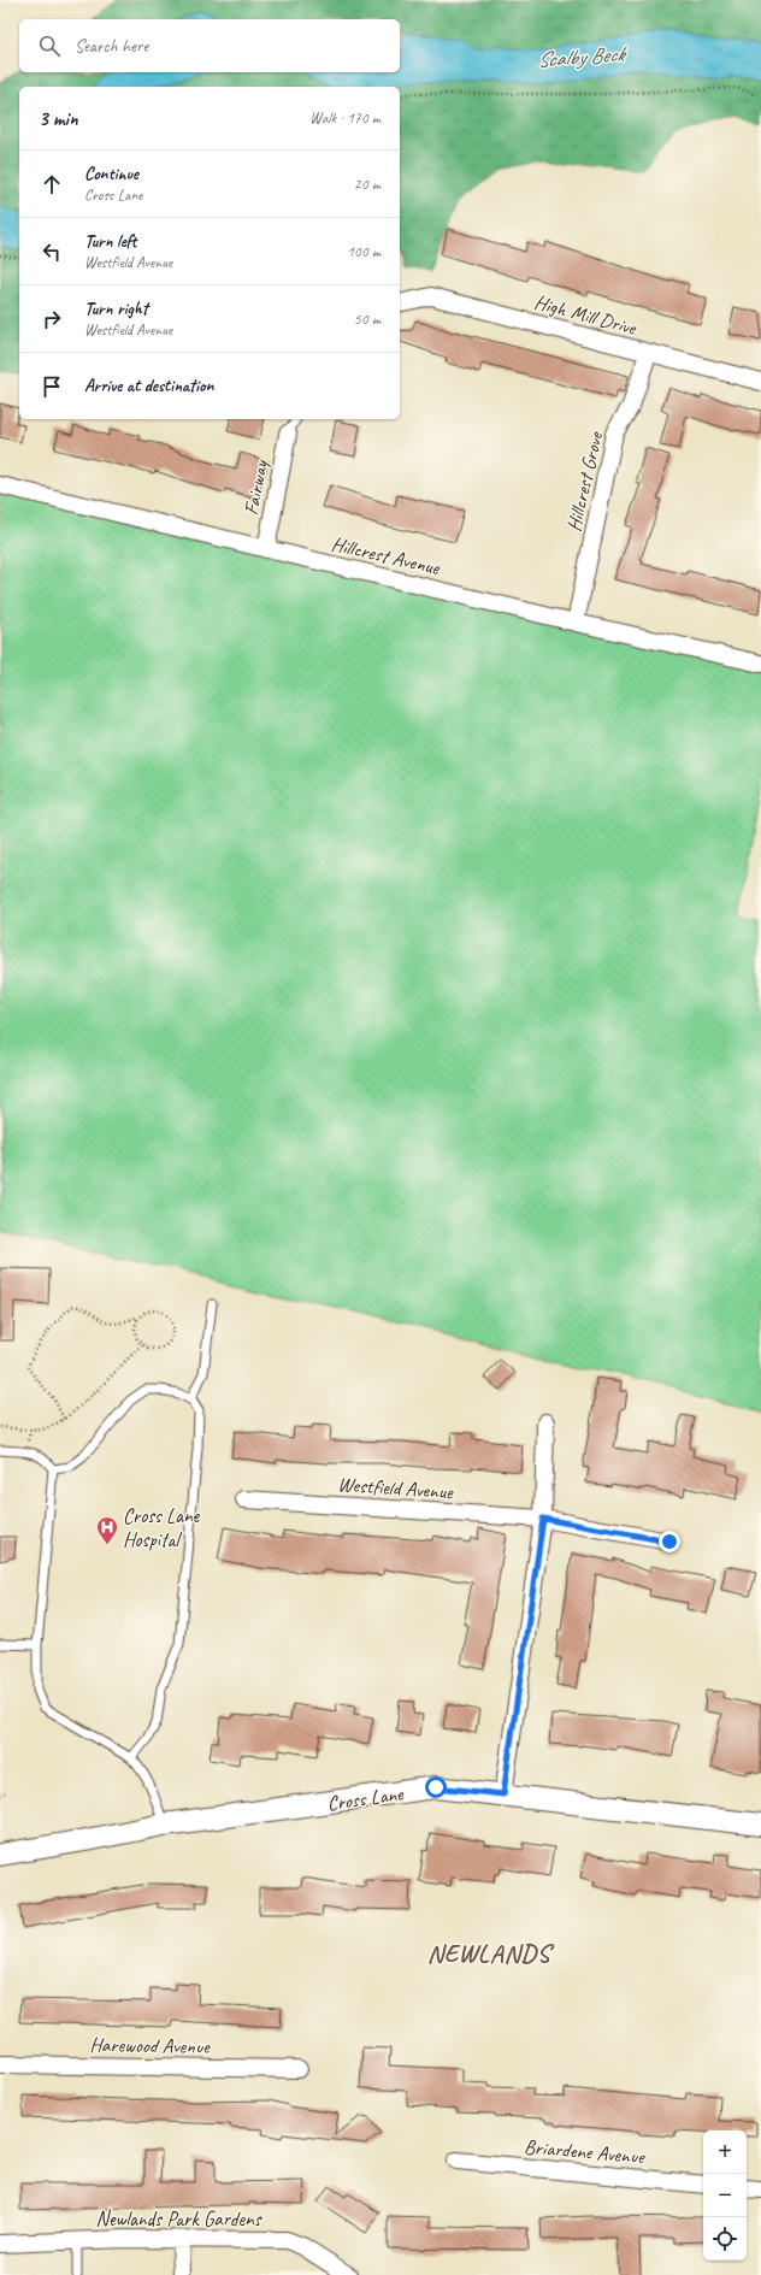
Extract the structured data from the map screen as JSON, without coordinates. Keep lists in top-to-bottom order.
{
  "streets": {
    "street": [
      "High Mill Drive",
      "Hillcrest Grove",
      "Fairway",
      "Hillcrest Avenue",
      "Westfield Avenue",
      "Cross Lane",
      "Harewood Avenue",
      "Briardene Avenue",
      "Newlands Park Gardens"
    ]
  },
  "crossings": [
    ["High Mill Drive", "Hillcrest Grove"],
    ["Hillcrest Grove", "Hillcrest Avenue"],
    ["Fairway", "Hillcrest Avenue"]
  ],
  "districts": ["NEWLANDS"],
  "water": ["Scalby Beck"],
  "places": {
    "hospital": ["Cross Lane Hospital"]
  },
  "page": {
    "search": "Search here",
    "heading": ["3 min", "Walk · 170 m"],
    "list": [
      ["Continue", "Cross Lane", "20 m"],
      ["Turn left", "Westfield Avenue", "100 m"],
      ["Turn right", "Westfield Avenue", "50 m"],
      "Arrive at destination"
    ],
    "map_buttons": ["+", "−"]
  }
}
